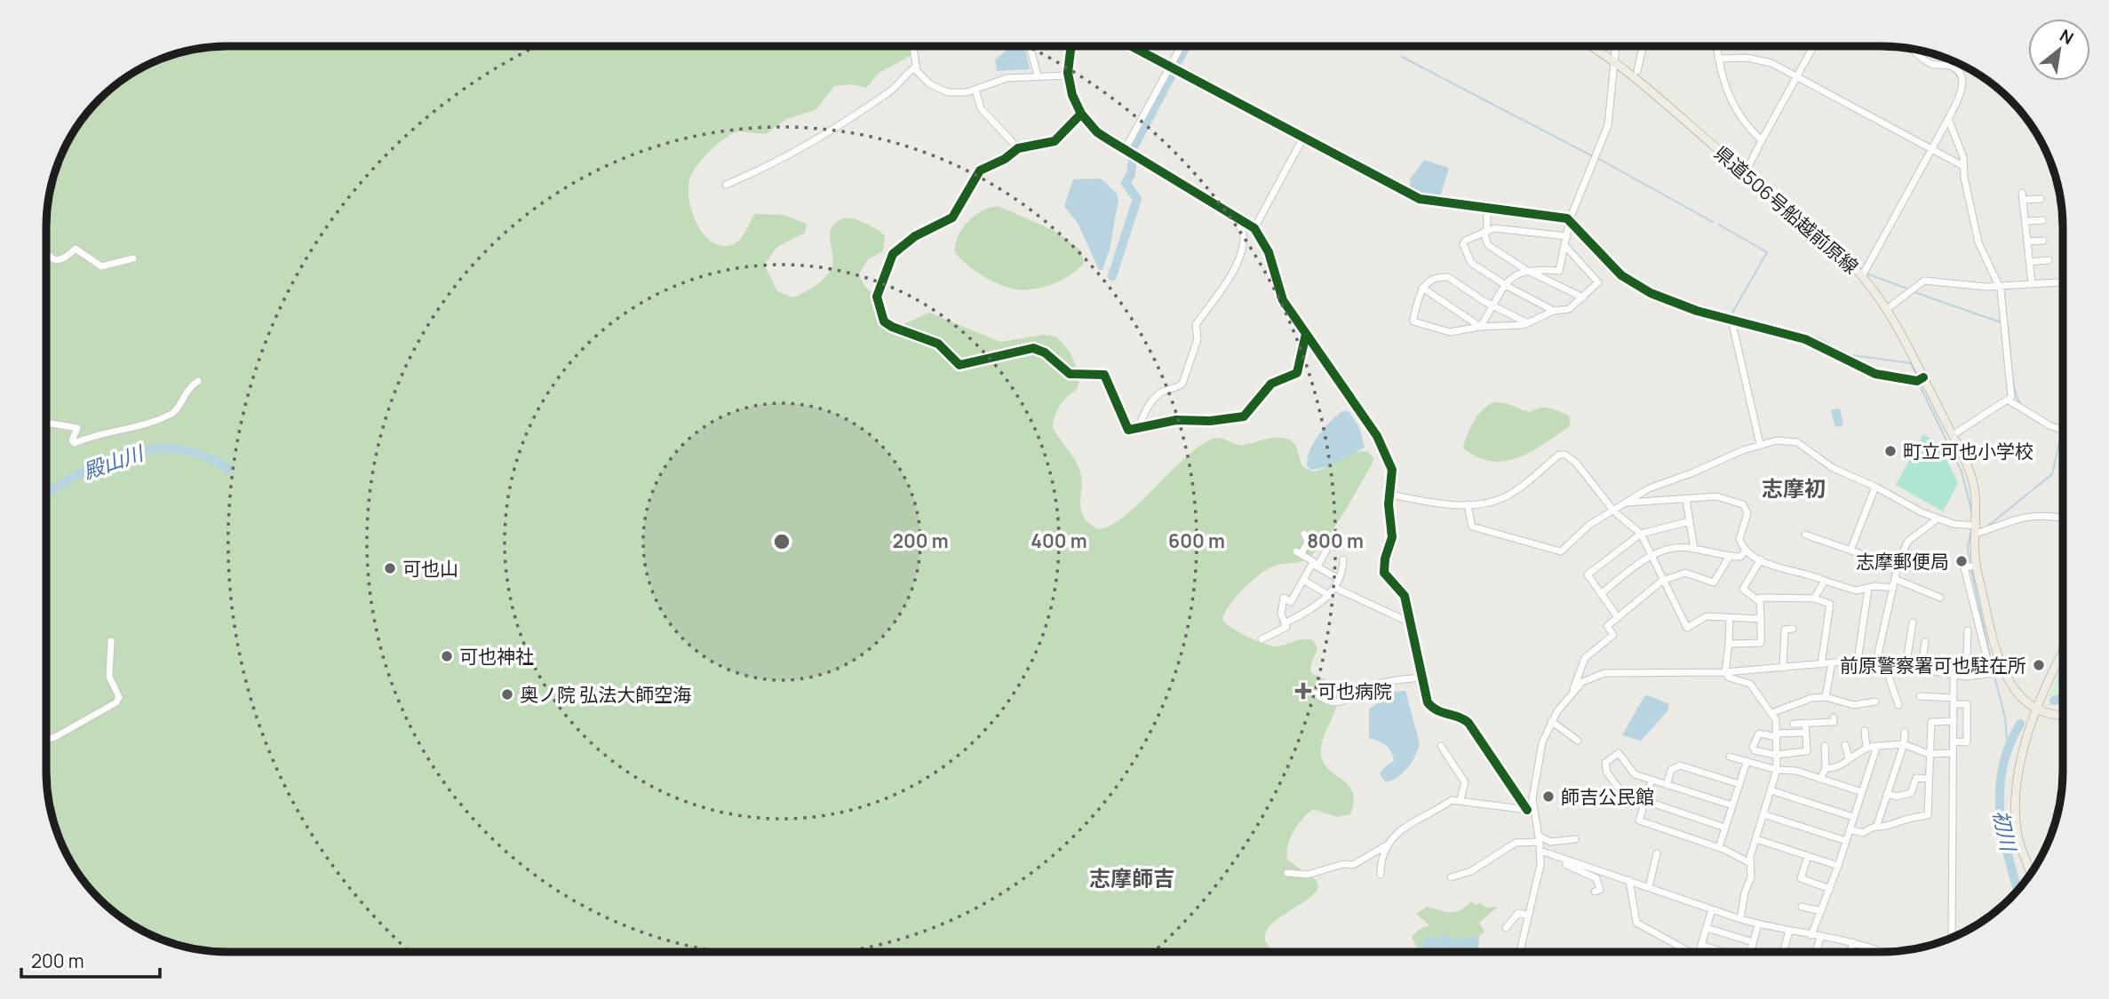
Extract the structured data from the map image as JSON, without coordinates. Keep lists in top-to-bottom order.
{
  "streets": {
    "main road": ["県道506号船越前原線"]
  },
  "districts": ["志摩初", "志摩師吉"],
  "water": ["殿山川", "初川"],
  "places": {
    "other": [
      "町立可也小学校",
      "志摩郵便局",
      "可也山",
      "可也神社",
      "前原警察署可也駐在所",
      "奥ノ院 弘法大師空海",
      "師吉公民館"
    ],
    "health": ["可也病院"]
  },
  "scale_bar": "200 m",
  "north": "top right",
  "rings": [
    "200 m",
    "400 m",
    "600 m",
    "800 m"
  ]
}
